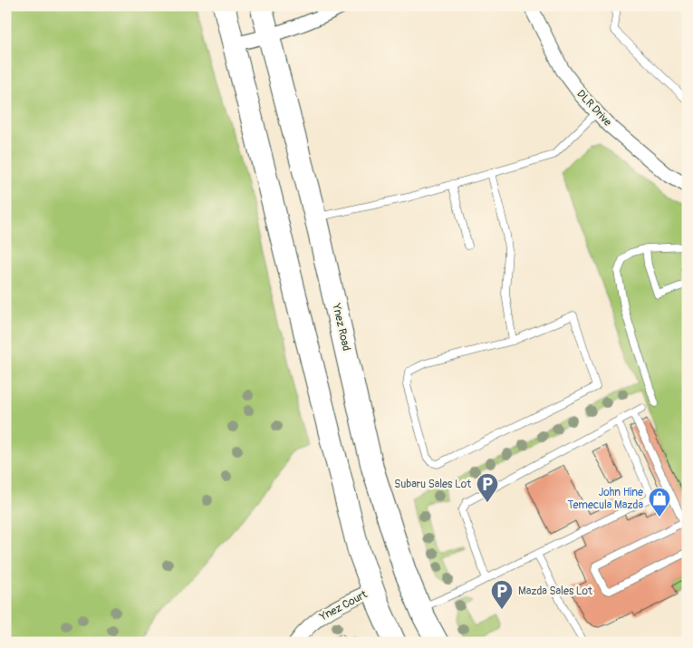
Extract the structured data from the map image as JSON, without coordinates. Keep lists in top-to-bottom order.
{
  "streets": {
    "main road": ["Ynez Road"],
    "street": ["DLR Drive", "Ynez Court"]
  },
  "places": {
    "parking": ["Subaru Sales Lot", "Mazda Sales Lot"],
    "shop": ["John Hine Temecula Mazda"]
  }
}
